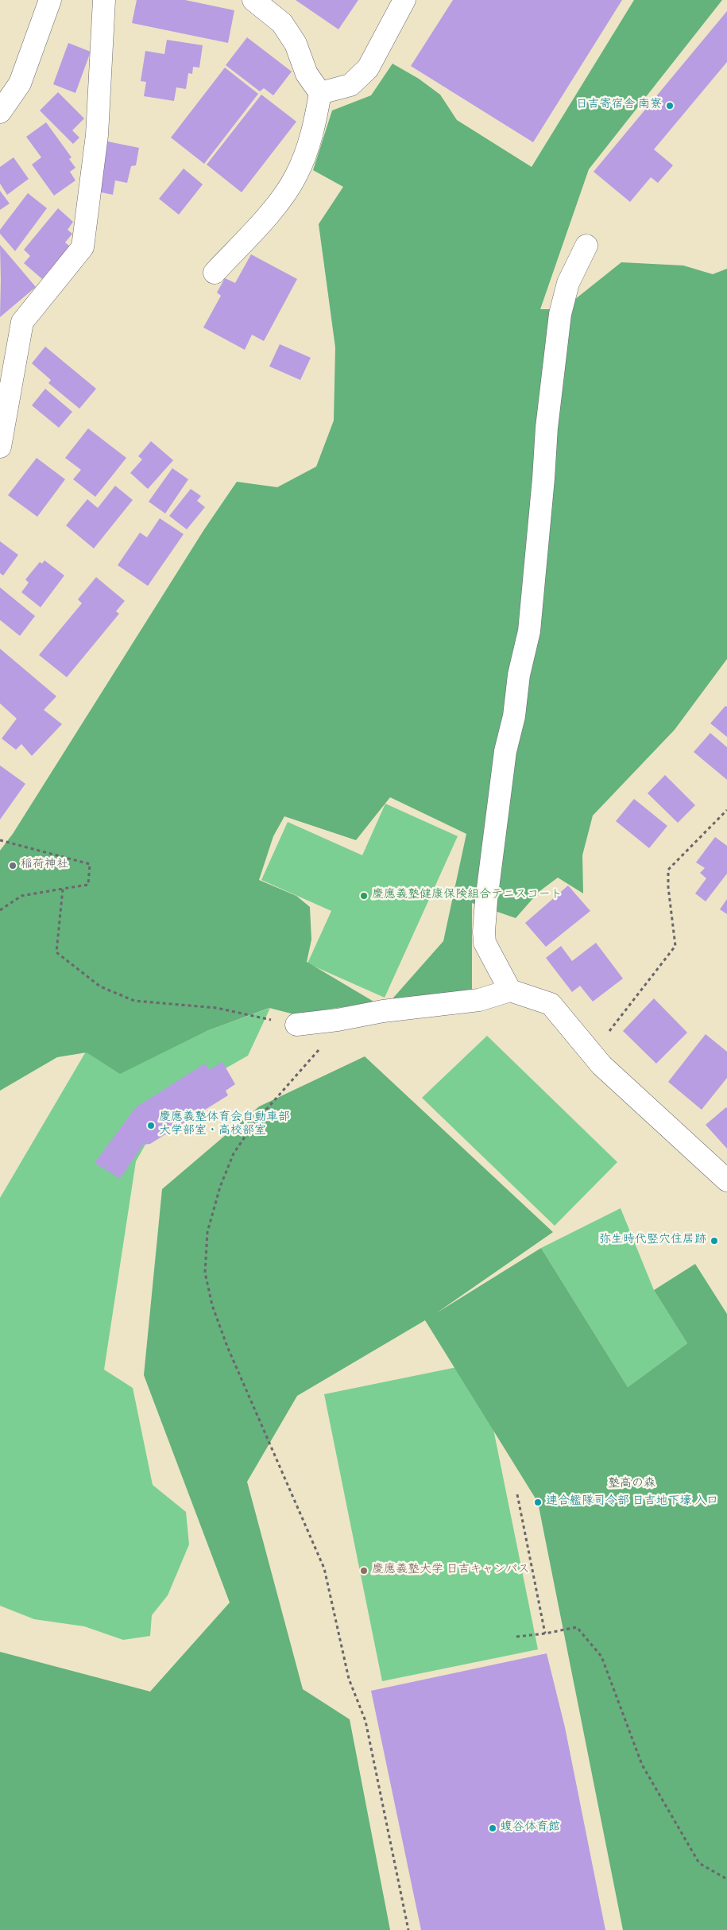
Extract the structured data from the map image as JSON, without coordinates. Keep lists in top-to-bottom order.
{
  "parks": ["塾高の森"],
  "places": [
    "日吉寄宿舎 南寮",
    "稲荷神社",
    "慶應義塾健康保険組合テニスコート",
    "慶應義塾体育会自動車部 大学部室・高校部室",
    "弥生時代竪穴住居跡",
    "連合艦隊司令部 日吉地下壕 入口",
    "慶應義塾大学 日吉キャンパス",
    "蝮谷体育館"
  ]
}
